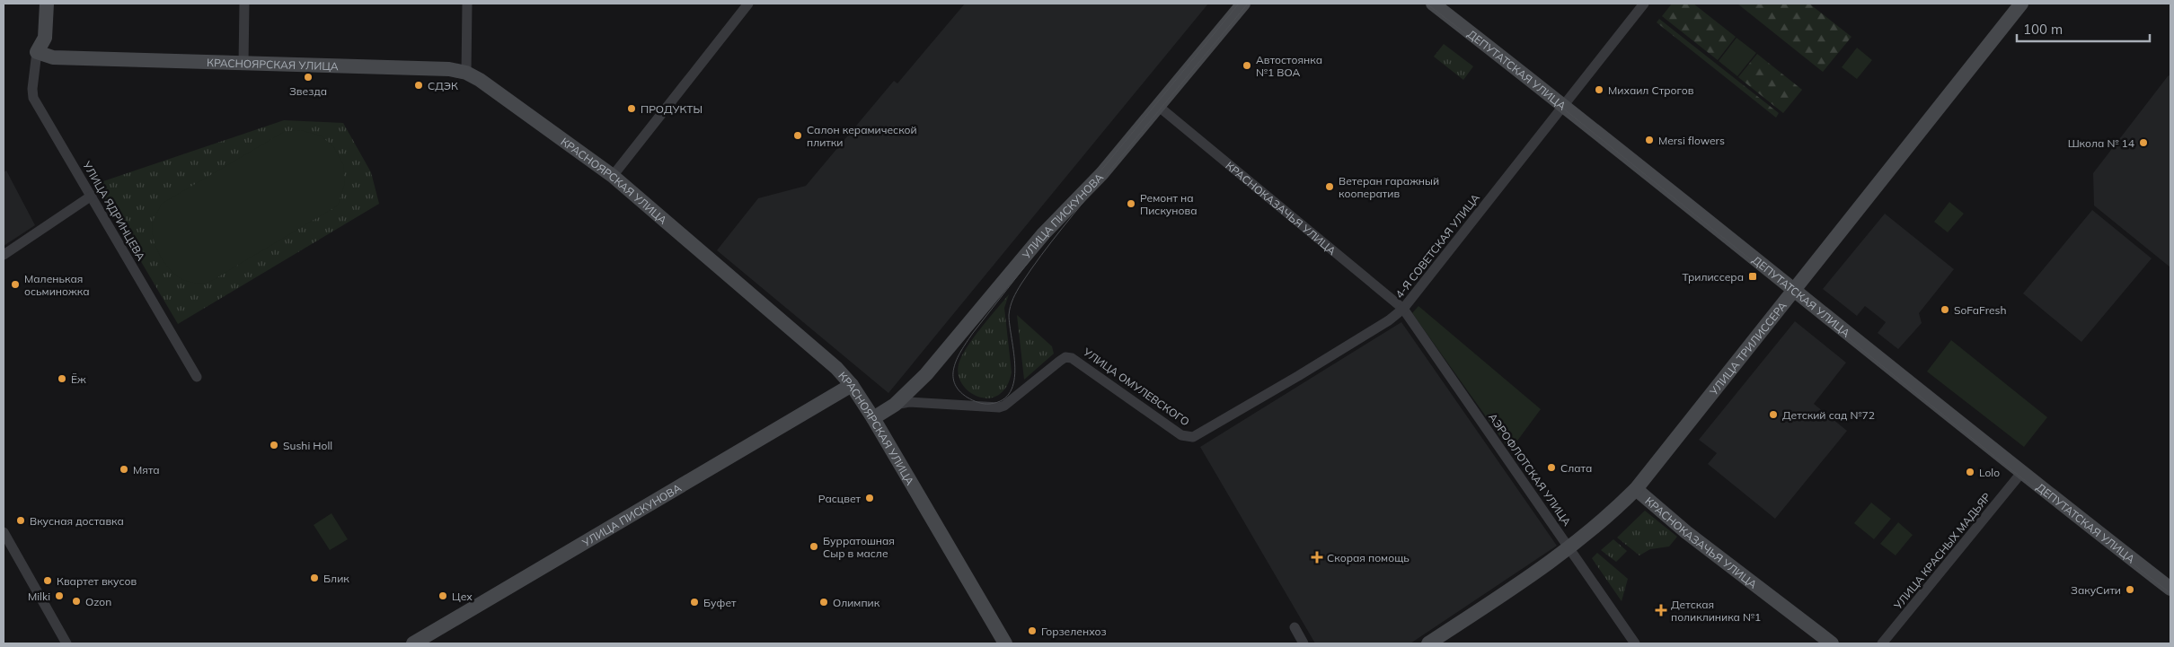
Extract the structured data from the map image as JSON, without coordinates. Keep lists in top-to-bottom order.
{
  "streets": {
    "street": [
      "КРАСНОЯРСКАЯ УЛИЦА",
      "ДЕПУТАТСКАЯ УЛИЦА",
      "КРАСНОКАЗАЧЬЯ УЛИЦА",
      "УЛИЦА ЯДРИНЦЕВА",
      "УЛИЦА ПИСКУНОВА",
      "4-Я СОВЕТСКАЯ УЛИЦА",
      "УЛИЦА ТРИЛИССЕРА",
      "УЛИЦА ОМУЛЕВСКОГО",
      "АЭРОФЛОТСКАЯ УЛИЦА",
      "УЛИЦА КРАСНЫХ МАДЬЯР"
    ]
  },
  "crossings": [
    ["КРАСНОЯРСКАЯ УЛИЦА", "УЛИЦА ЯДРИНЦЕВА"],
    ["КРАСНОЯРСКАЯ УЛИЦА", "УЛИЦА ПИСКУНОВА"],
    ["ДЕПУТАТСКАЯ УЛИЦА", "4-Я СОВЕТСКАЯ УЛИЦА"],
    ["ДЕПУТАТСКАЯ УЛИЦА", "УЛИЦА ТРИЛИССЕРА"],
    ["ДЕПУТАТСКАЯ УЛИЦА", "УЛИЦА КРАСНЫХ МАДЬЯР"],
    ["КРАСНОКАЗАЧЬЯ УЛИЦА", "УЛИЦА ПИСКУНОВА"],
    ["КРАСНОКАЗАЧЬЯ УЛИЦА", "4-Я СОВЕТСКАЯ УЛИЦА"],
    ["КРАСНОКАЗАЧЬЯ УЛИЦА", "УЛИЦА ТРИЛИССЕРА"],
    ["КРАСНОКАЗАЧЬЯ УЛИЦА", "АЭРОФЛОТСКАЯ УЛИЦА"],
    ["УЛИЦА ПИСКУНОВА", "УЛИЦА ОМУЛЕВСКОГО"],
    ["4-Я СОВЕТСКАЯ УЛИЦА", "УЛИЦА ОМУЛЕВСКОГО"],
    ["4-Я СОВЕТСКАЯ УЛИЦА", "АЭРОФЛОТСКАЯ УЛИЦА"],
    ["УЛИЦА ТРИЛИССЕРА", "АЭРОФЛОТСКАЯ УЛИЦА"]
  ],
  "places": {
    "other": [
      "Автостоянка №1 ВОА",
      "Звезда",
      "СДЭК",
      "Михаил Строгов",
      "ПРОДУКТЫ",
      "Салон керамической плитки",
      "Mersi flowers",
      "Школа № 14",
      "Ветеран гаражный кооператив",
      "Ремонт на Пискунова",
      "Маленькая осьминожка",
      "SoFaFresh",
      "Ёж",
      "Детский сад №72",
      "Sushi Holl",
      "Слата",
      "Мята",
      "Lolo",
      "Расцвет",
      "Вкусная доставка",
      "Бурратошная Сыр в масле",
      "Блик",
      "Квартет вкусов",
      "ЗакуСити",
      "Milki",
      "Цех",
      "Ozon",
      "Буфет",
      "Олимпик",
      "Горзеленхоз"
    ],
    "transit": ["Трилиссера"],
    "health": ["Скорая помощь", "Детская поликлиника №1"]
  },
  "scale_bar": "100 m"
}
